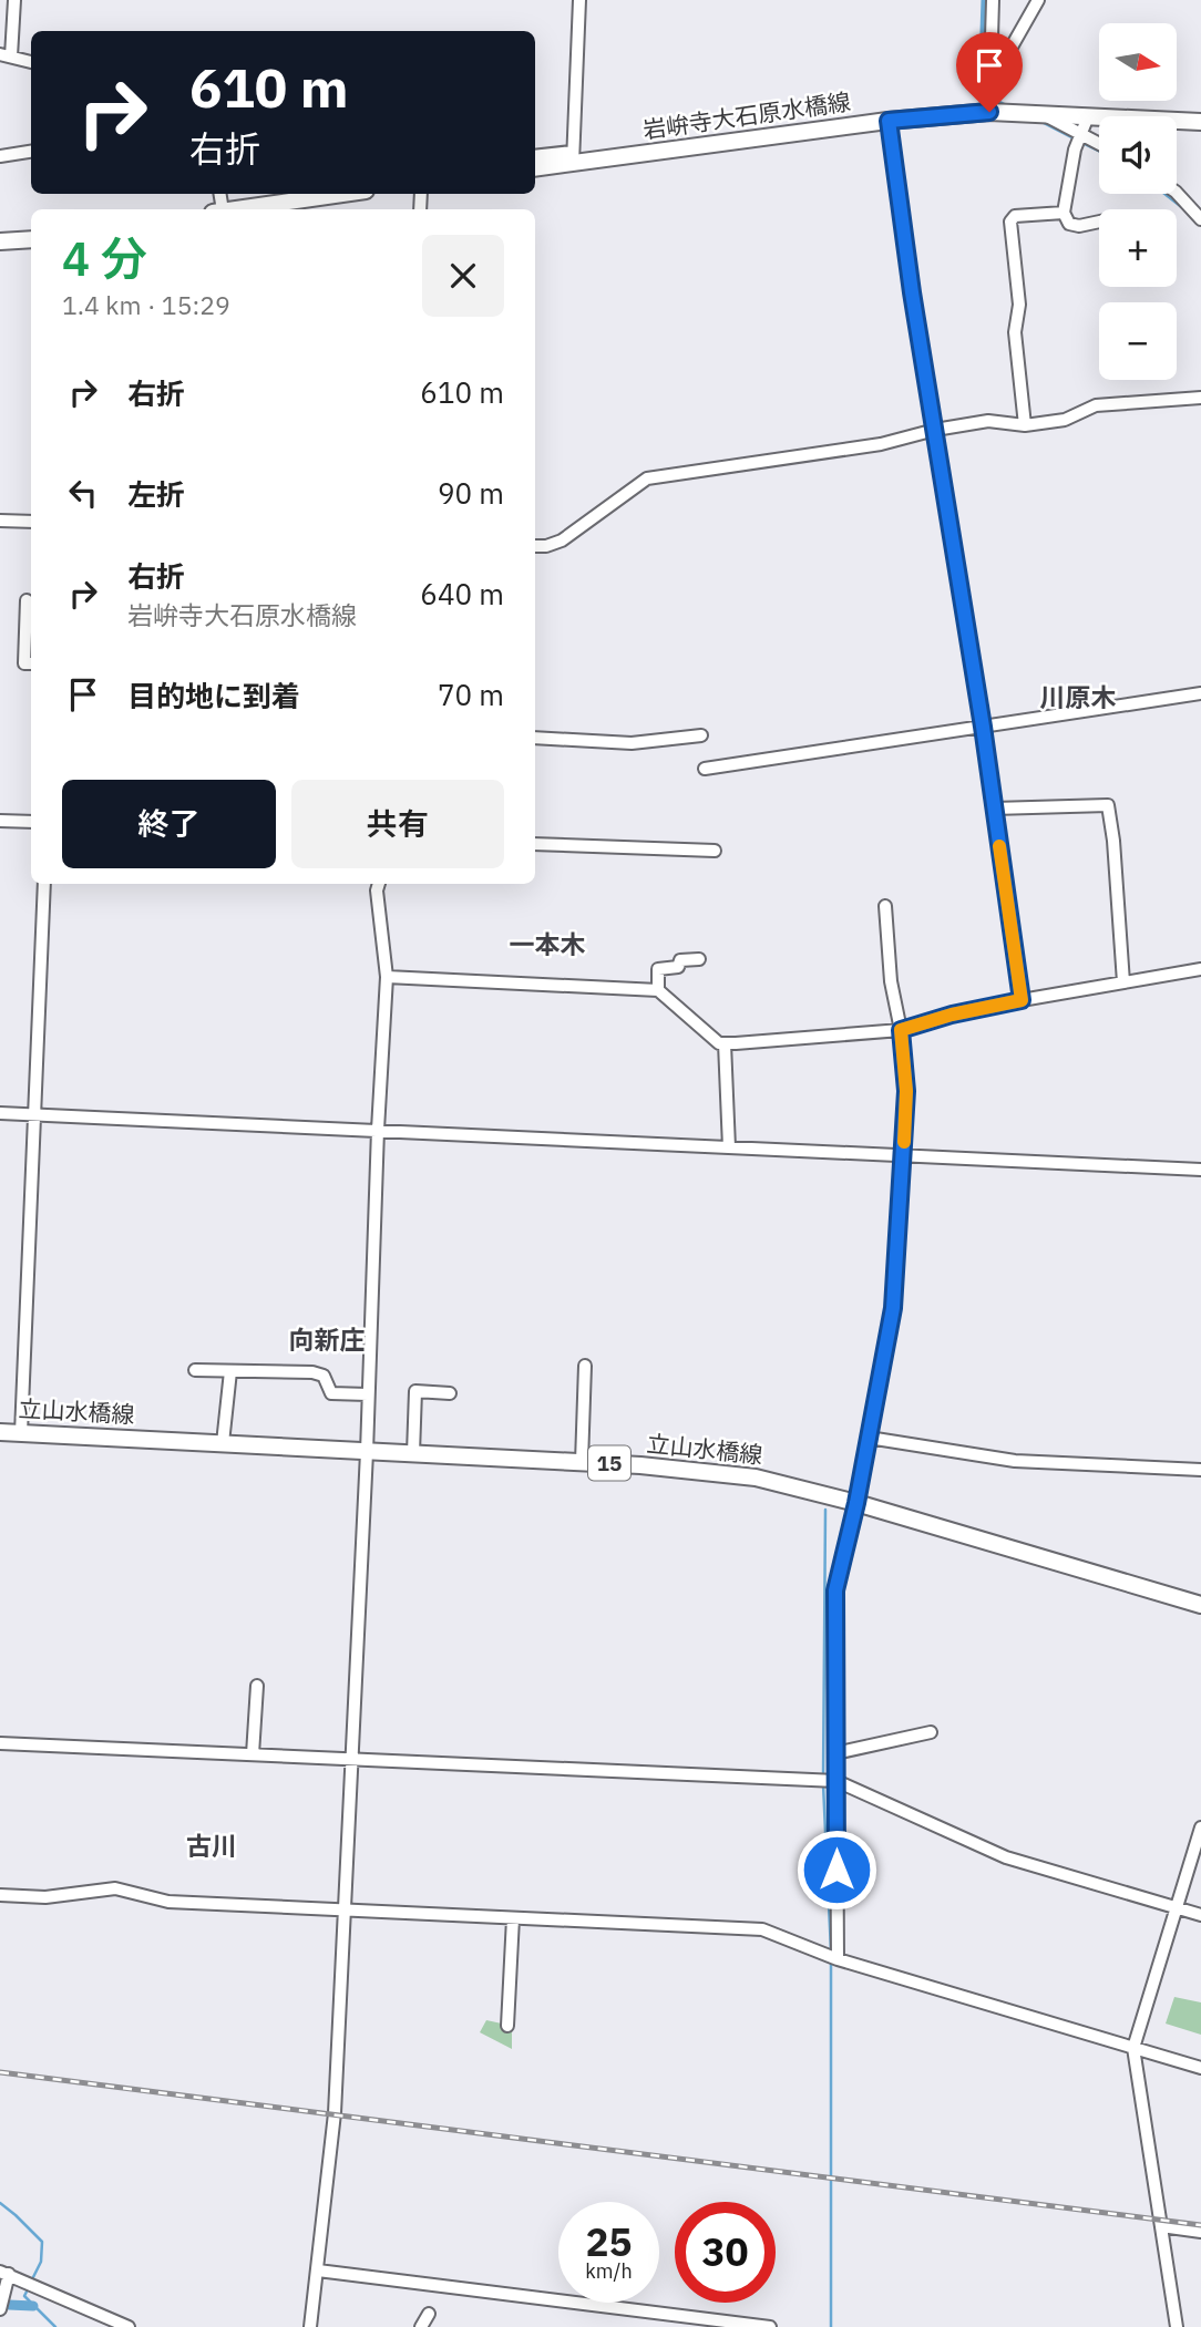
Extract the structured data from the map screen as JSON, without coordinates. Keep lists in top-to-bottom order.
{
  "streets": {
    "main road": ["岩峅寺大石原水橋線", "立山水橋線", "15"]
  },
  "districts": [
    "川原木",
    "一本木",
    "向新庄",
    "古川"
  ],
  "north": "right",
  "page": {
    "map_buttons": ["+", "−"],
    "turn": ["610 m", "右折"],
    "heading": ["4 分", "1.4 km · 15:29"],
    "list": [
      {
        "name": "右折",
        "value": "610 m"
      },
      {
        "name": "左折",
        "value": "90 m"
      },
      {
        "name": "右折",
        "note": "岩峅寺大石原水橋線",
        "value": "640 m"
      },
      {
        "name": "目的地に到着",
        "value": "70 m"
      }
    ],
    "buttons": ["終了", "共有"],
    "speed": "25 km/h",
    "limit": "30"
  }
}
